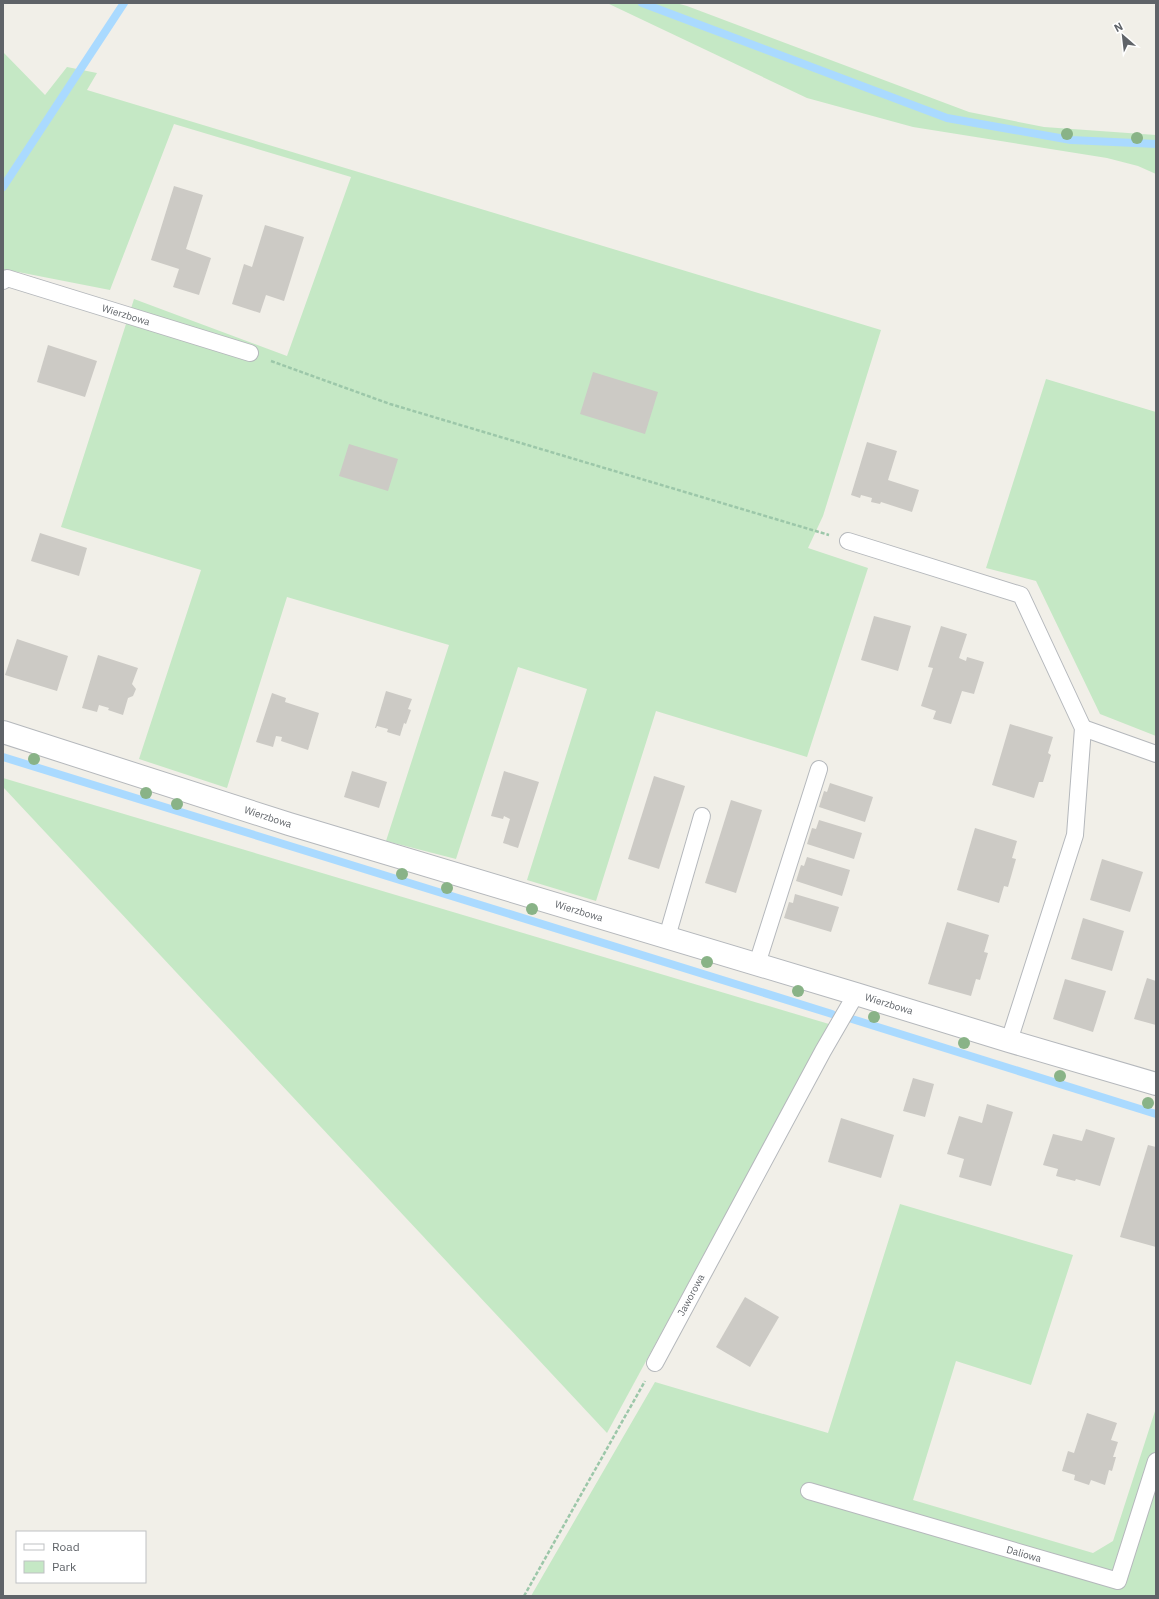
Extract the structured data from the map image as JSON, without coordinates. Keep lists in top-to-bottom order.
{
  "streets": {
    "street": ["Wierzbowa"],
    "lane": ["Jaworowa", "Daliowa"]
  },
  "crossings": [
    ["Wierzbowa", "Jaworowa"]
  ],
  "legend": ["Road", "Park"],
  "north": "top left"
}
